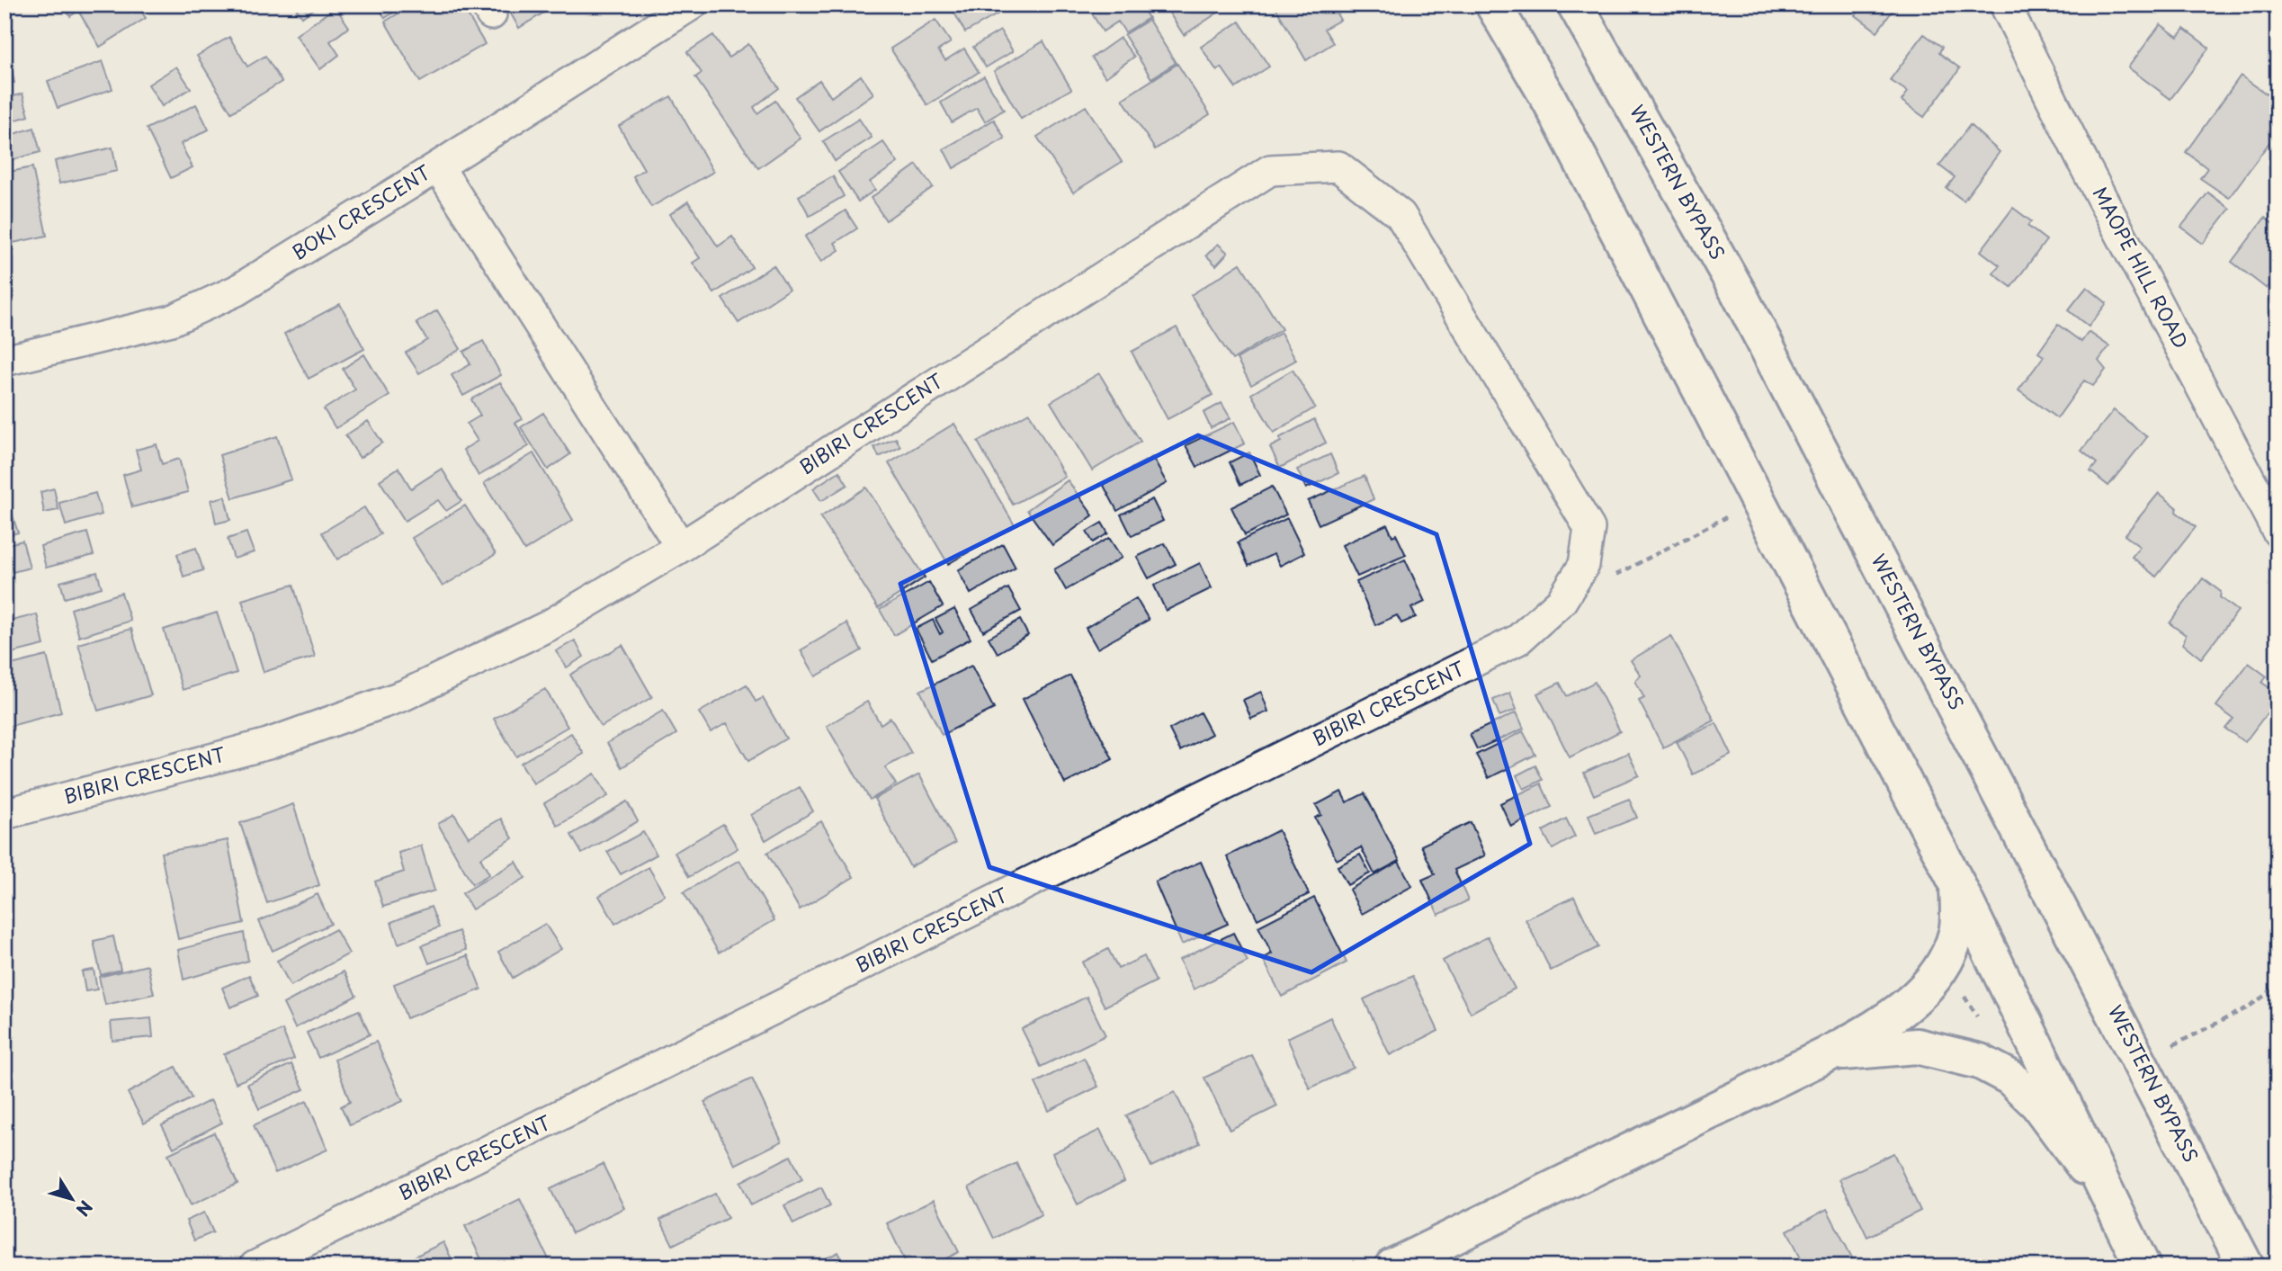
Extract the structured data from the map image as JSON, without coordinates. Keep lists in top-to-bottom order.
{
  "streets": {
    "main road": ["WESTERN BYPASS"],
    "street": ["BOKI CRESCENT", "MAOPE HILL ROAD", "BIBIRI CRESCENT"]
  },
  "north": "bottom right"
}
